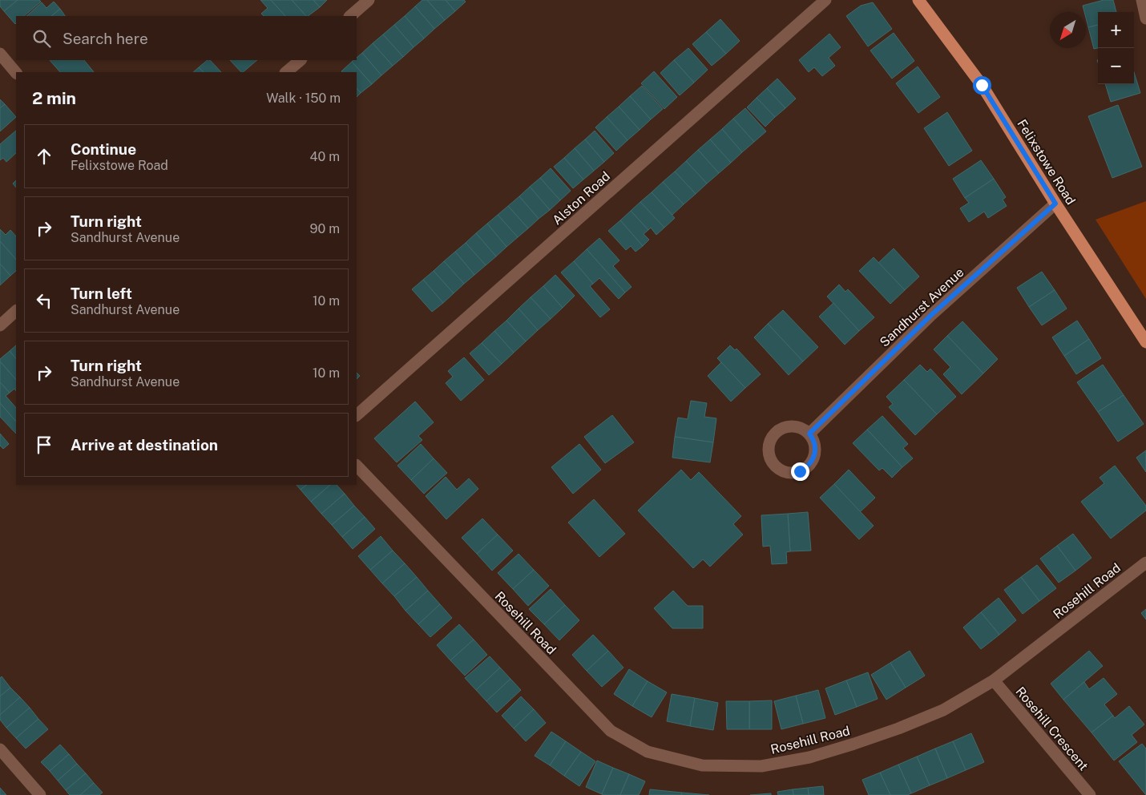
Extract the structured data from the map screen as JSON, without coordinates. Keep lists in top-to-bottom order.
{
  "streets": {
    "main road": ["Felixstowe Road"],
    "street": [
      "Alston Road",
      "Sandhurst Avenue",
      "Rosehill Road",
      "Rosehill Crescent"
    ]
  },
  "crossings": [
    ["Felixstowe Road", "Sandhurst Avenue"],
    ["Rosehill Road", "Rosehill Crescent"]
  ],
  "north": "bottom left",
  "page": {
    "map_buttons": ["+", "−"],
    "search": "Search here",
    "heading": ["2 min", "Walk · 150 m"],
    "list": [
      ["Continue", "Felixstowe Road", "40 m"],
      ["Turn right", "Sandhurst Avenue", "90 m"],
      ["Turn left", "Sandhurst Avenue", "10 m"],
      ["Turn right", "Sandhurst Avenue", "10 m"],
      "Arrive at destination"
    ]
  }
}
